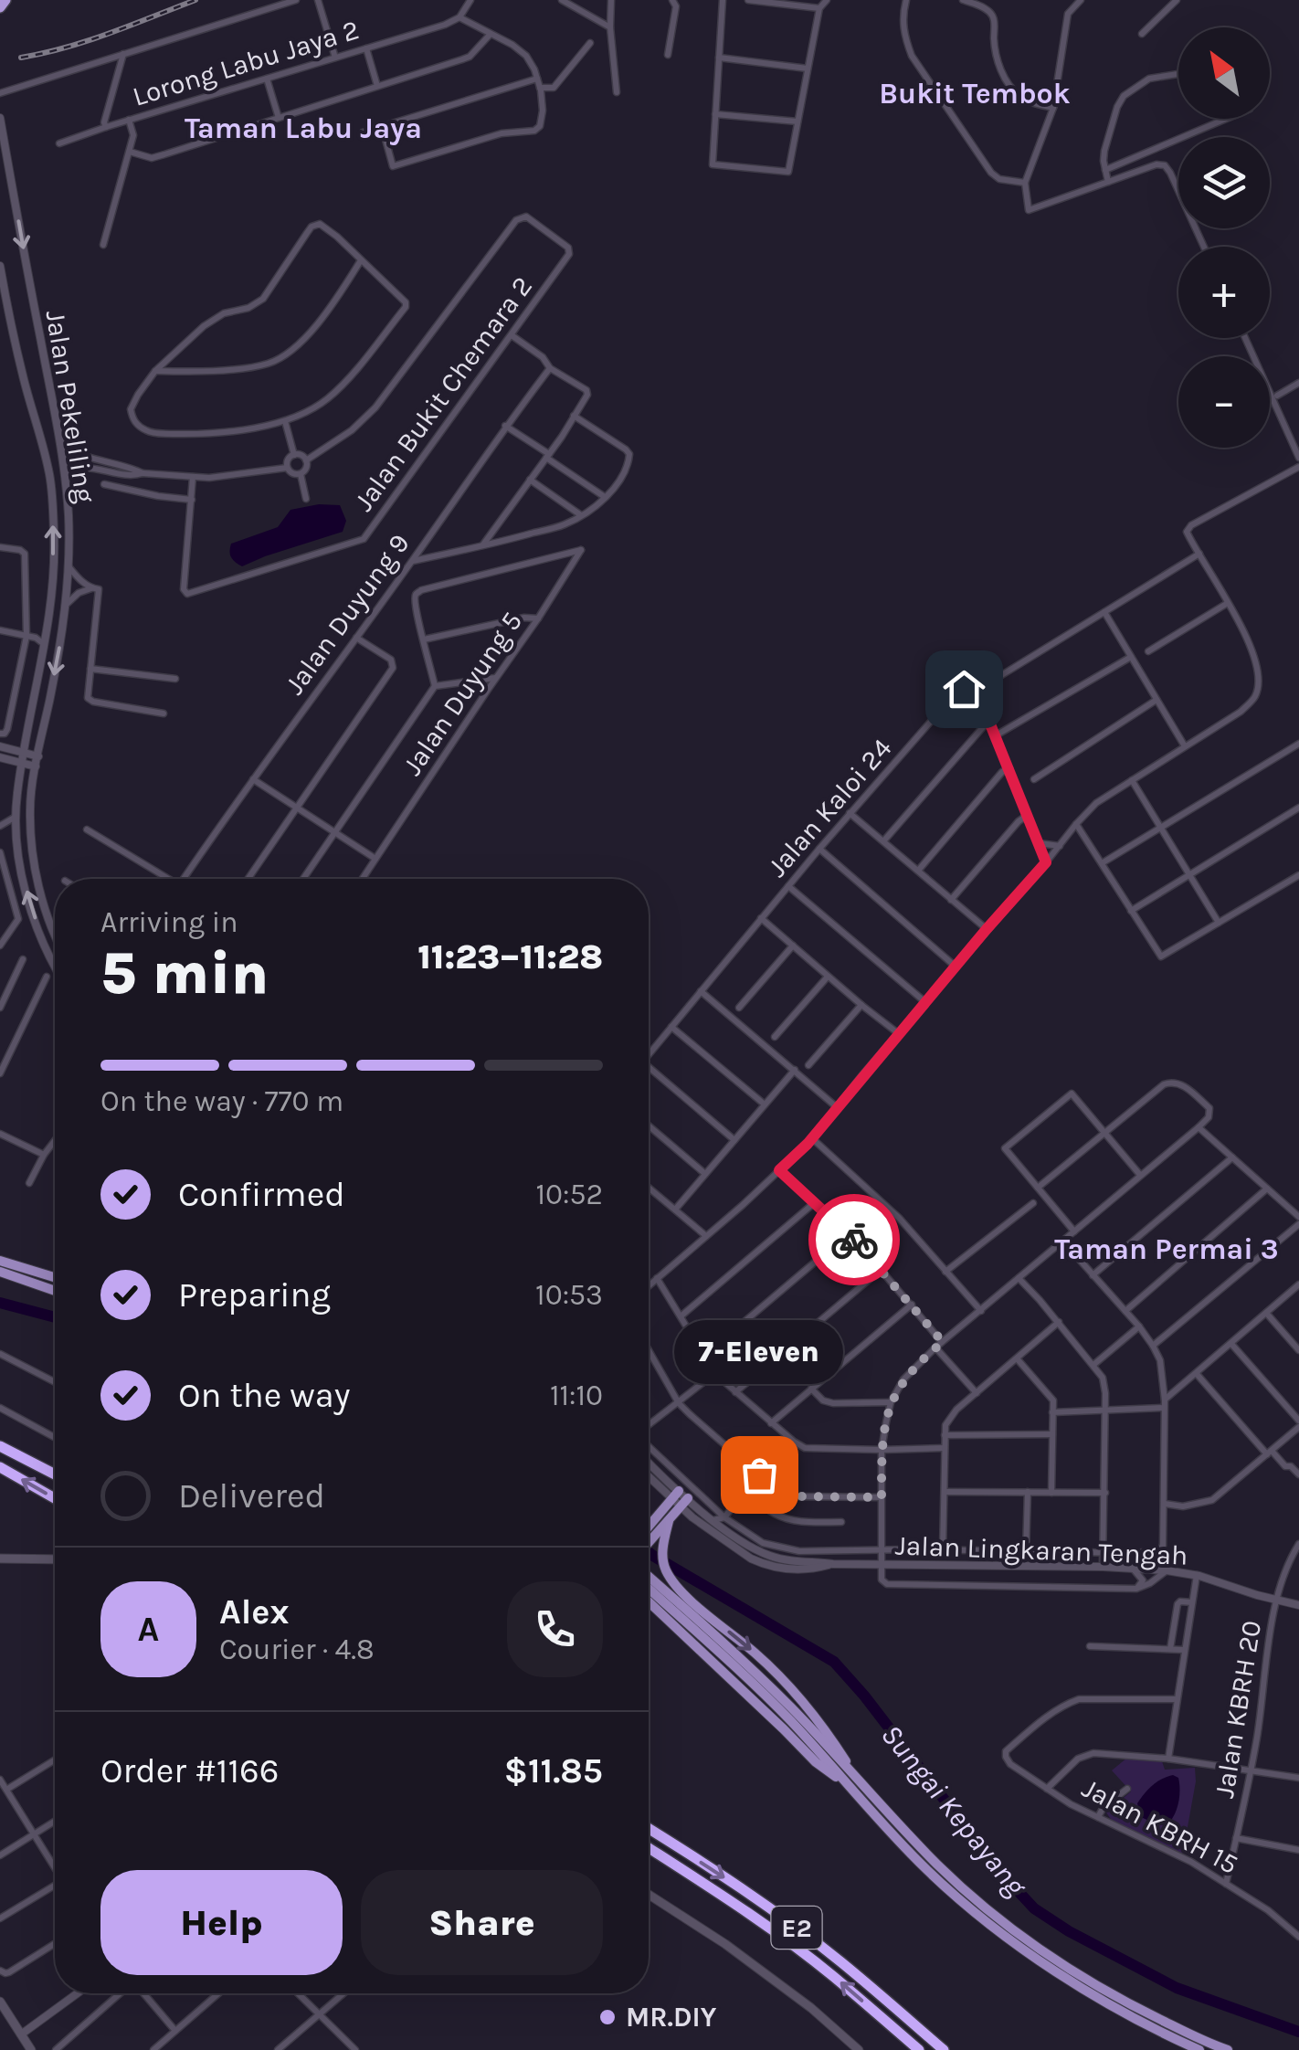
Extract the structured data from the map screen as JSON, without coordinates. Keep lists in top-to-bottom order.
{
  "streets": {
    "highway": ["E2"],
    "street": [
      "Lorong Labu Jaya 2",
      "Jalan Bukit Chemara 2",
      "Jalan Pekeliling",
      "Jalan Duyung 9",
      "Jalan Duyung 5",
      "Jalan Kaloi 24",
      "Jalan Lingkaran Tengah",
      "Jalan KBRH 20",
      "Jalan KBRH 15"
    ]
  },
  "crossings": [
    ["Jalan Lingkaran Tengah", "Jalan KBRH 20"],
    ["Jalan KBRH 20", "Jalan KBRH 15"]
  ],
  "districts": ["Bukit Tembok", "Taman Labu Jaya", "Taman Permai 3"],
  "water": ["Sungai Kepayang"],
  "places": ["7-Eleven", "MR.DIY"],
  "north": "top left",
  "page": {
    "map_buttons": ["+", "−"],
    "heading": ["5 min", "Arriving in", "11:23–11:28"],
    "panel": [
      "Alex",
      "Courier · 4.8",
      "Order #1166",
      "$11.85"
    ],
    "bar": "On the way · 770 m",
    "list": [
      ["Confirmed", "10:52"],
      ["Preparing", "10:53"],
      ["On the way", "11:10"],
      "Delivered"
    ],
    "bubble": "7-Eleven",
    "round": "A",
    "buttons": ["Help", "Share"]
  }
}
